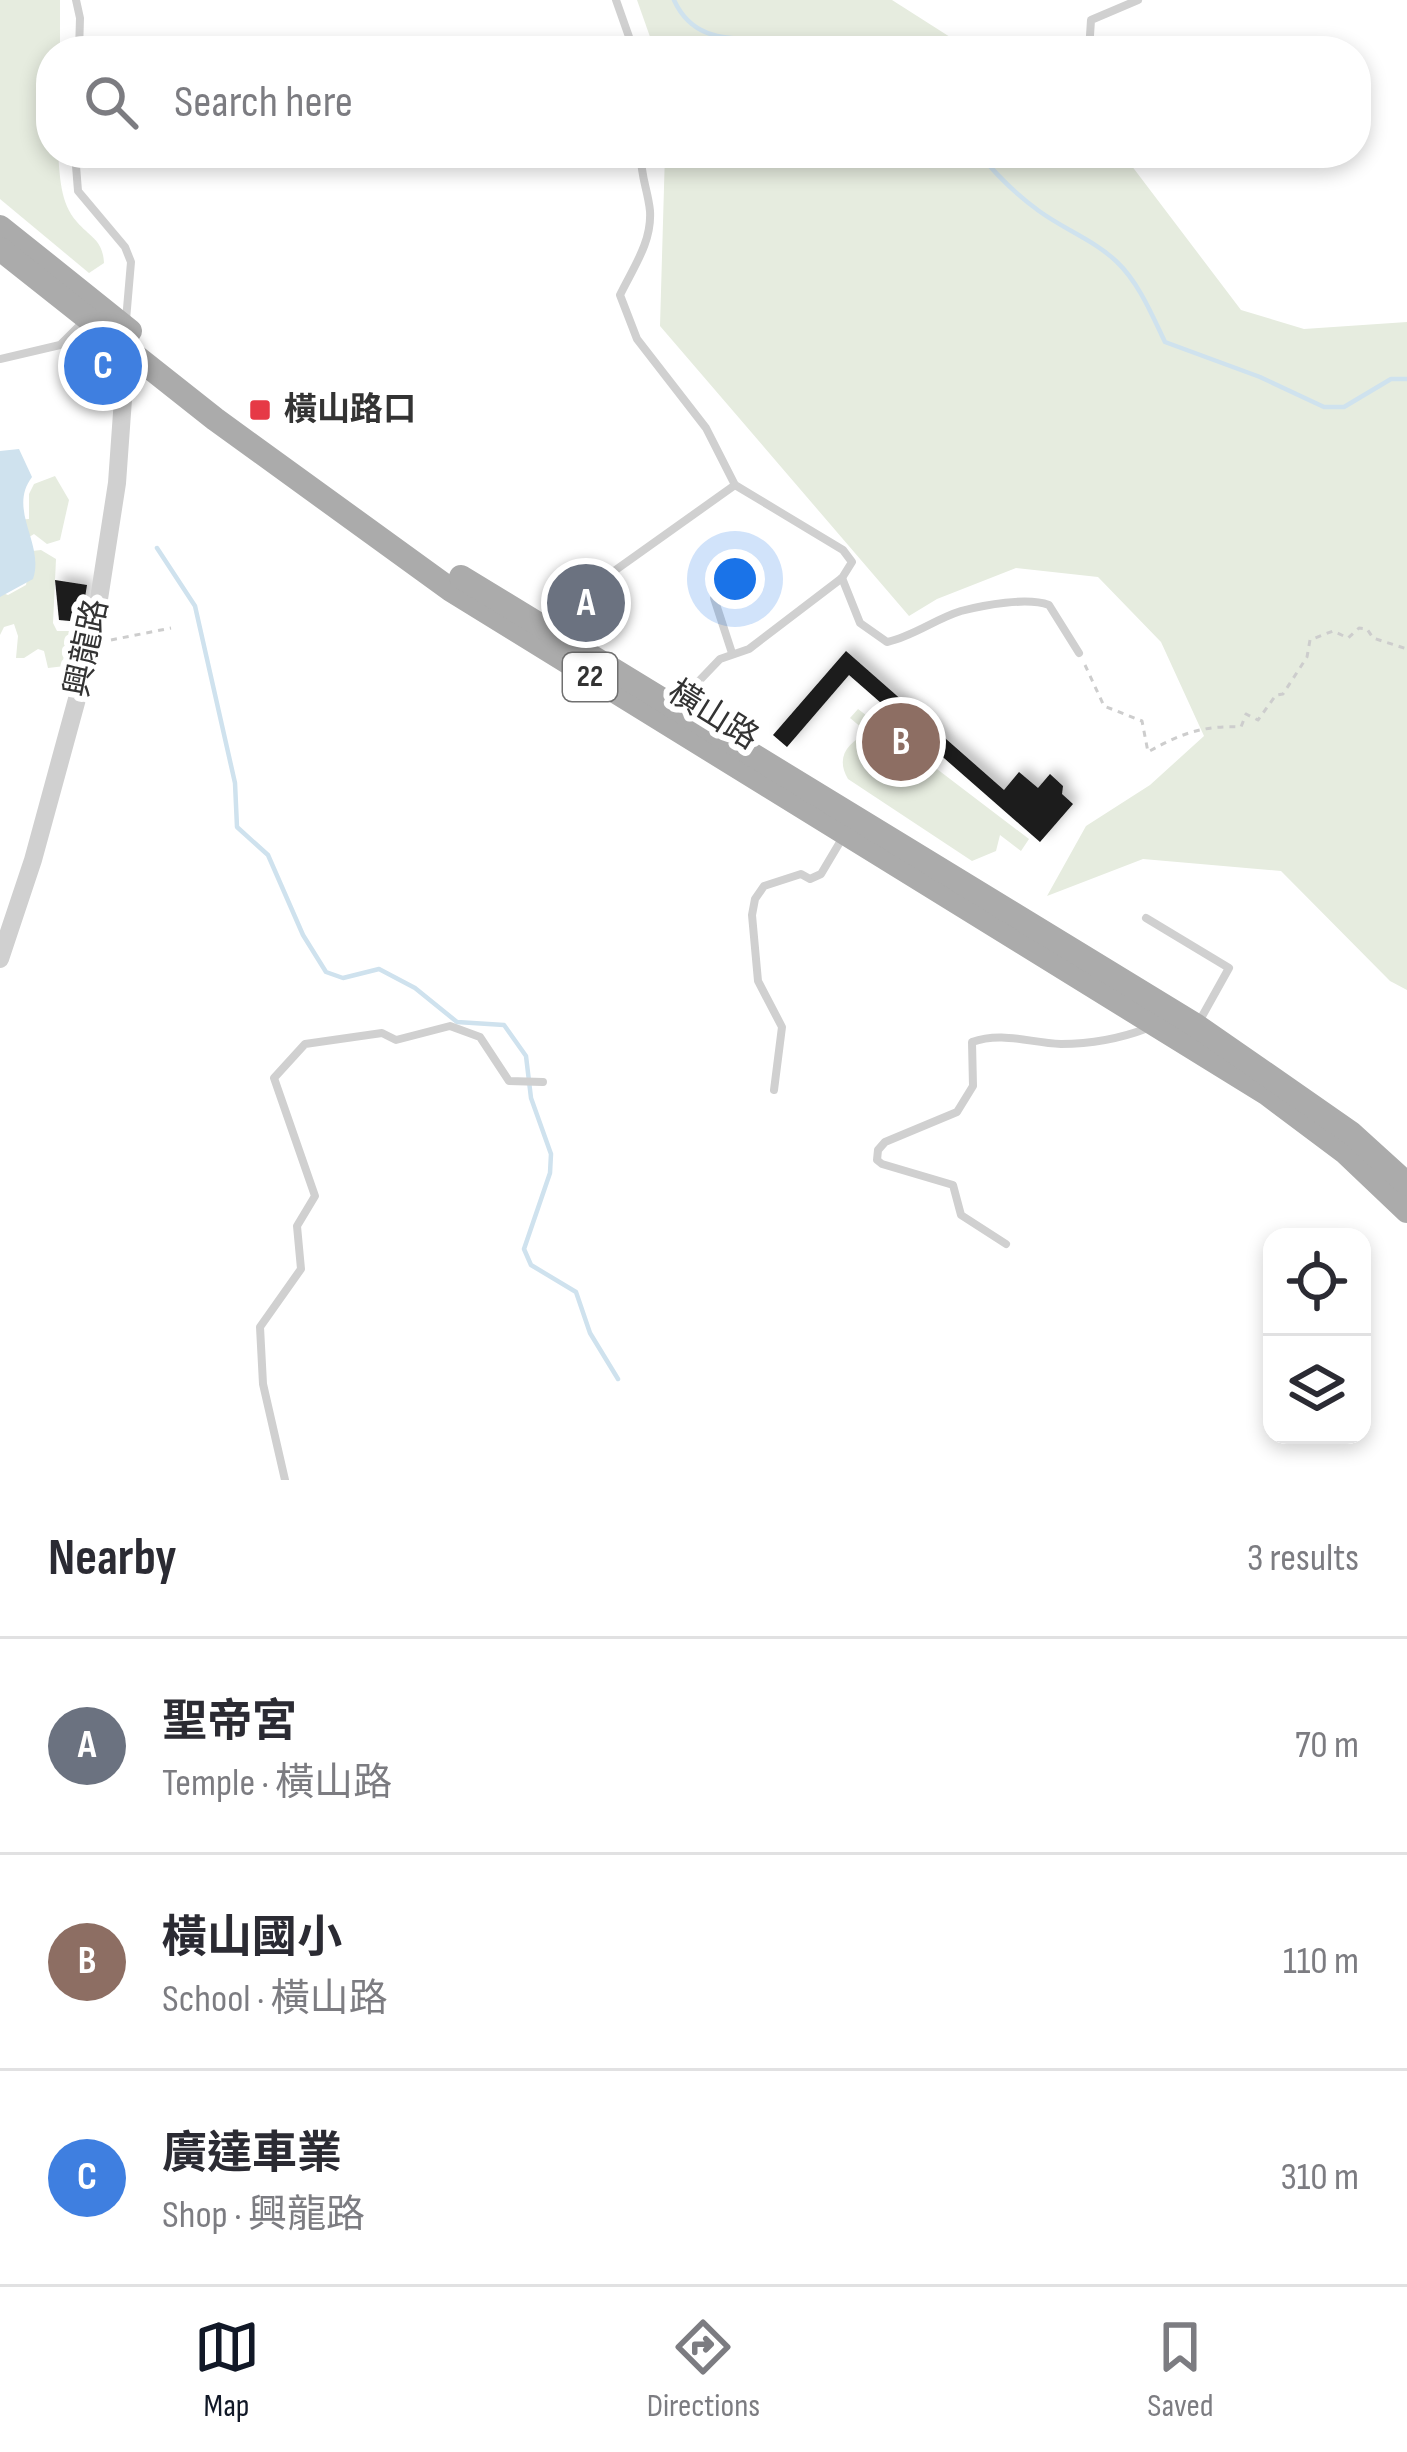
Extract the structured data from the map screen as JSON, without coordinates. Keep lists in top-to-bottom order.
{
  "streets": {
    "main road": ["22", "橫山路"],
    "street": ["興龍路"]
  },
  "crossings": [
    ["興龍路", "橫山路"]
  ],
  "places": {
    "transit": ["橫山路口"]
  },
  "page": {
    "search": "Search here",
    "pins": ["C", "A", "B"],
    "heading": ["Nearby", "3 results"],
    "list": [
      {
        "mark": "A",
        "name": "聖帝宮",
        "note": "Temple · 橫山路",
        "value": "70 m"
      },
      {
        "mark": "B",
        "name": "橫山國小",
        "note": "School · 橫山路",
        "value": "110 m"
      },
      {
        "mark": "C",
        "name": "廣達車業",
        "note": "Shop · 興龍路",
        "value": "310 m"
      }
    ],
    "nav": ["Map", "Directions", "Saved"]
  }
}
